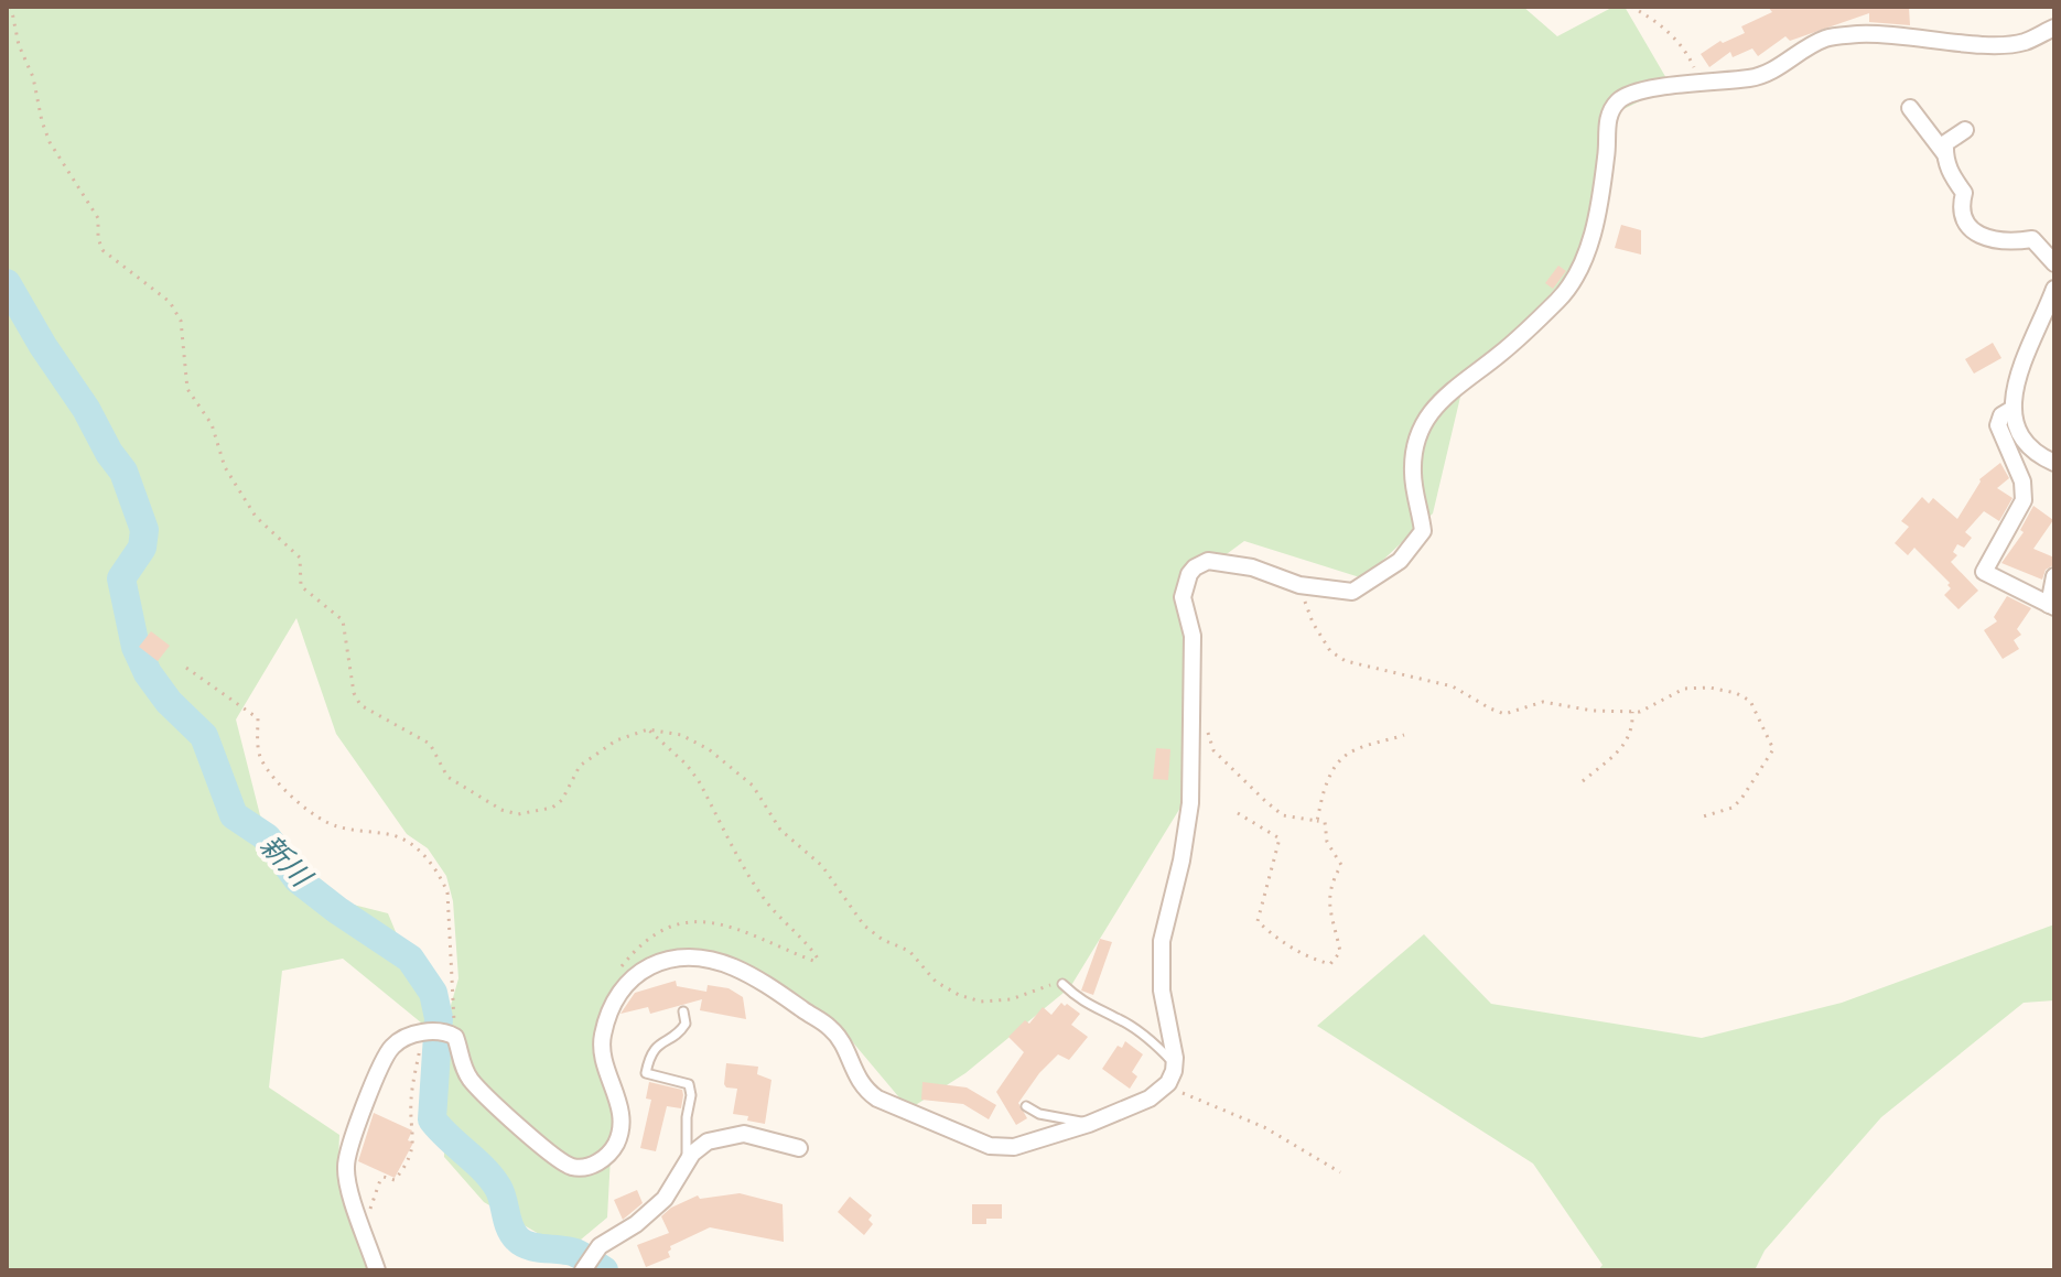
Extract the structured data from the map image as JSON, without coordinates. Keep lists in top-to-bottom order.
{
  "water": ["新川"]
}
